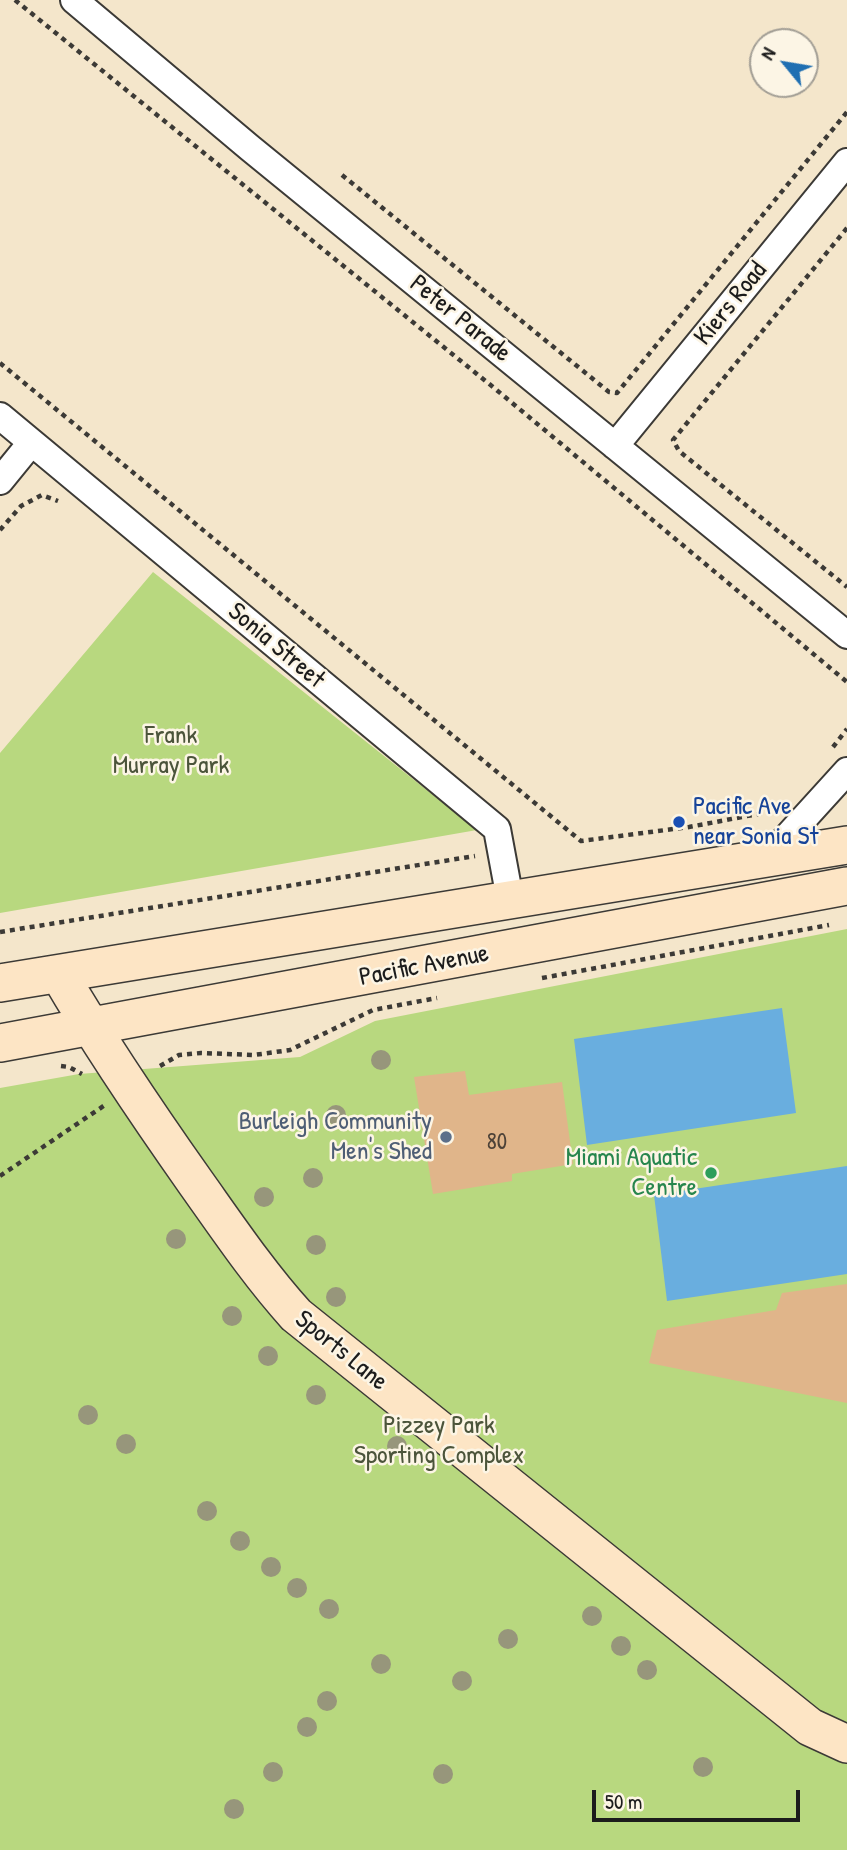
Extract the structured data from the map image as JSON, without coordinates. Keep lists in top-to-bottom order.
{
  "streets": {
    "main road": ["Pacific Avenue", "Sports Lane"],
    "street": ["Kiers Road", "Peter Parade", "Sonia Street"]
  },
  "crossings": [
    ["Kiers Road", "Peter Parade"],
    ["Sonia Street", "Pacific Avenue"],
    ["Pacific Avenue", "Sports Lane"]
  ],
  "parks": ["Frank Murray Park", "Pizzey Park Sporting Complex"],
  "places": ["Pacific Ave near Sonia St", "Burleigh Community Men's Shed", "Miami Aquatic Centre"],
  "house_numbers": ["80"],
  "scale_bar": "50 m",
  "north": "top left"
}
